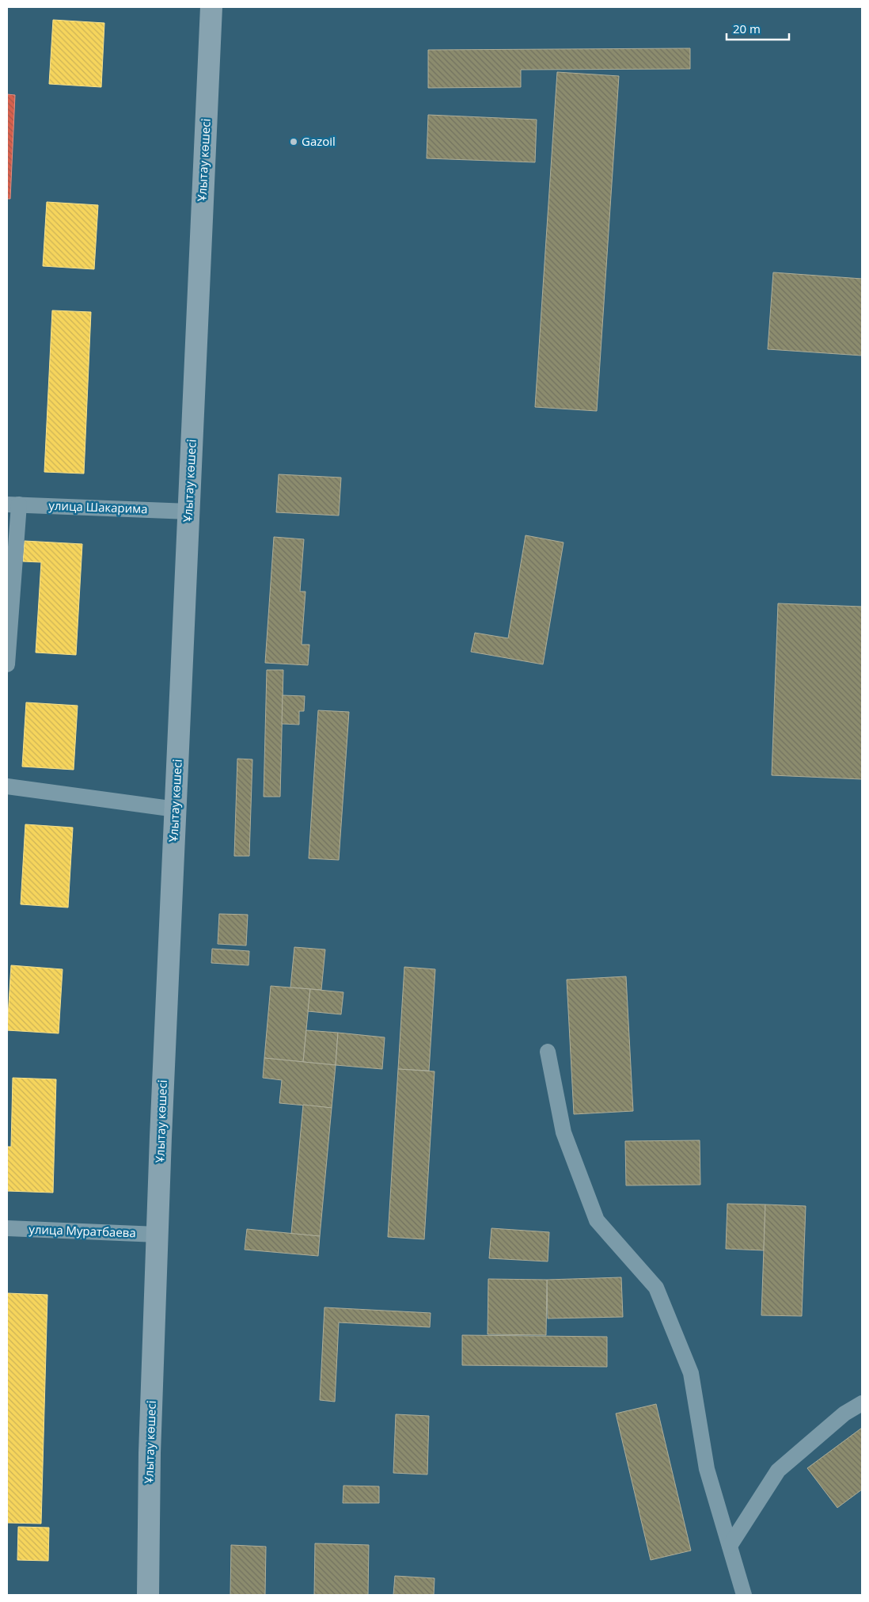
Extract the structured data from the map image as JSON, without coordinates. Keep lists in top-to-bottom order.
{
  "streets": {
    "main road": ["Ұлытау көшесі"],
    "street": ["улица Шакарима", "улица Муратбаева"]
  },
  "crossings": [
    ["Ұлытау көшесі", "улица Шакарима"],
    ["Ұлытау көшесі", "улица Муратбаева"]
  ],
  "places": ["Gazoil"],
  "scale_bar": "20 m"
}
